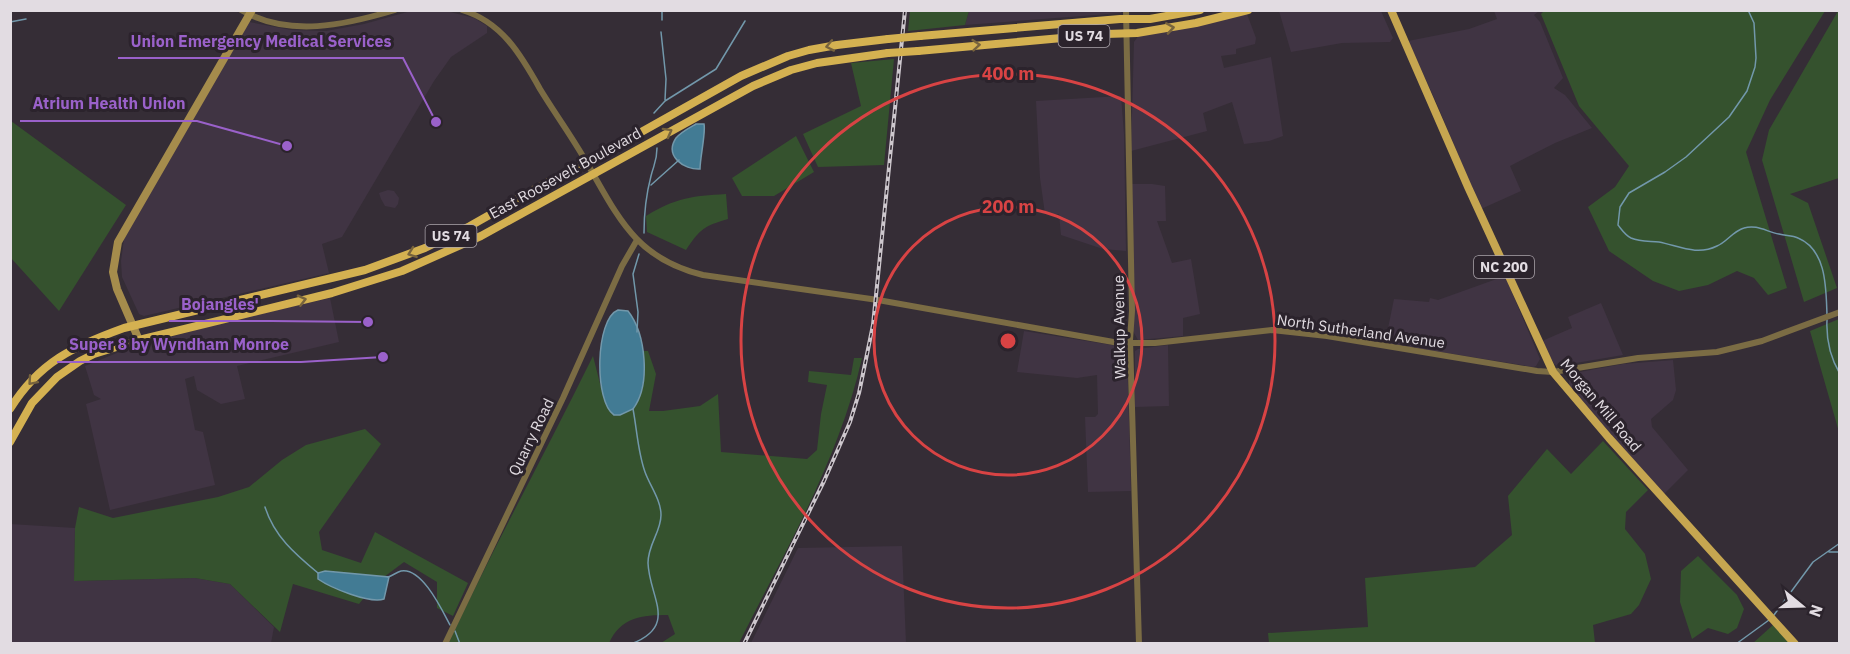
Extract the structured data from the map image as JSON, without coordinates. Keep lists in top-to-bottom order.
{
  "streets": {
    "highway": ["US 74", "East Roosevelt Boulevard"],
    "main road": ["NC 200", "Morgan Mill Road"],
    "street": ["Walkup Avenue", "North Sutherland Avenue", "Quarry Road"]
  },
  "crossings": [
    ["US 74", "East Roosevelt Boulevard"],
    ["US 74", "Walkup Avenue"],
    ["East Roosevelt Boulevard", "Walkup Avenue"],
    ["East Roosevelt Boulevard", "North Sutherland Avenue"],
    ["Walkup Avenue", "North Sutherland Avenue"],
    ["North Sutherland Avenue", "Morgan Mill Road"],
    ["North Sutherland Avenue", "Quarry Road"]
  ],
  "places": [
    "Union Emergency Medical Services",
    "Atrium Health Union",
    "Bojangles'",
    "Super 8 by Wyndham Monroe"
  ],
  "north": "right",
  "rings": ["400 m", "200 m"]
}
